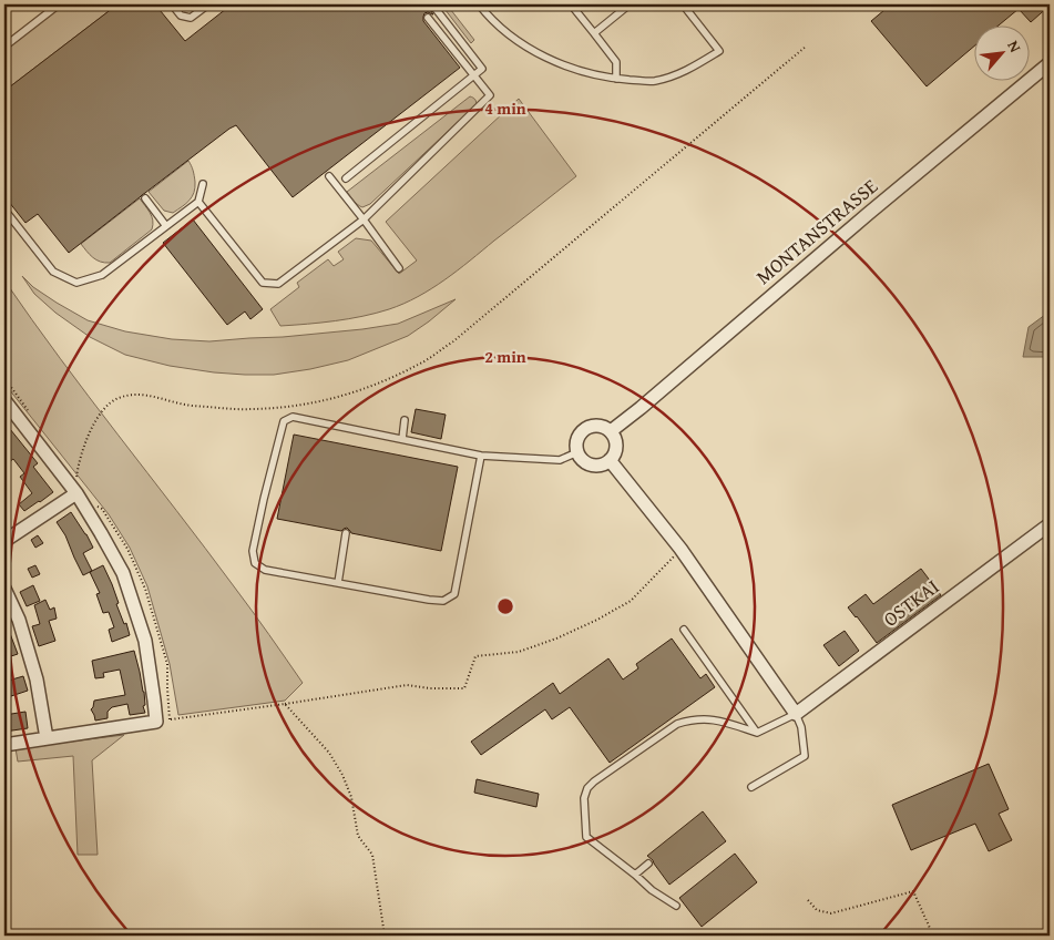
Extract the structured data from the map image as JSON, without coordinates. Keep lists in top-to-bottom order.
{
  "streets": {
    "street": ["MONTANSTRASSE", "OSTKAI"]
  },
  "north": "top right",
  "rings": ["4 min", "2 min"]
}
